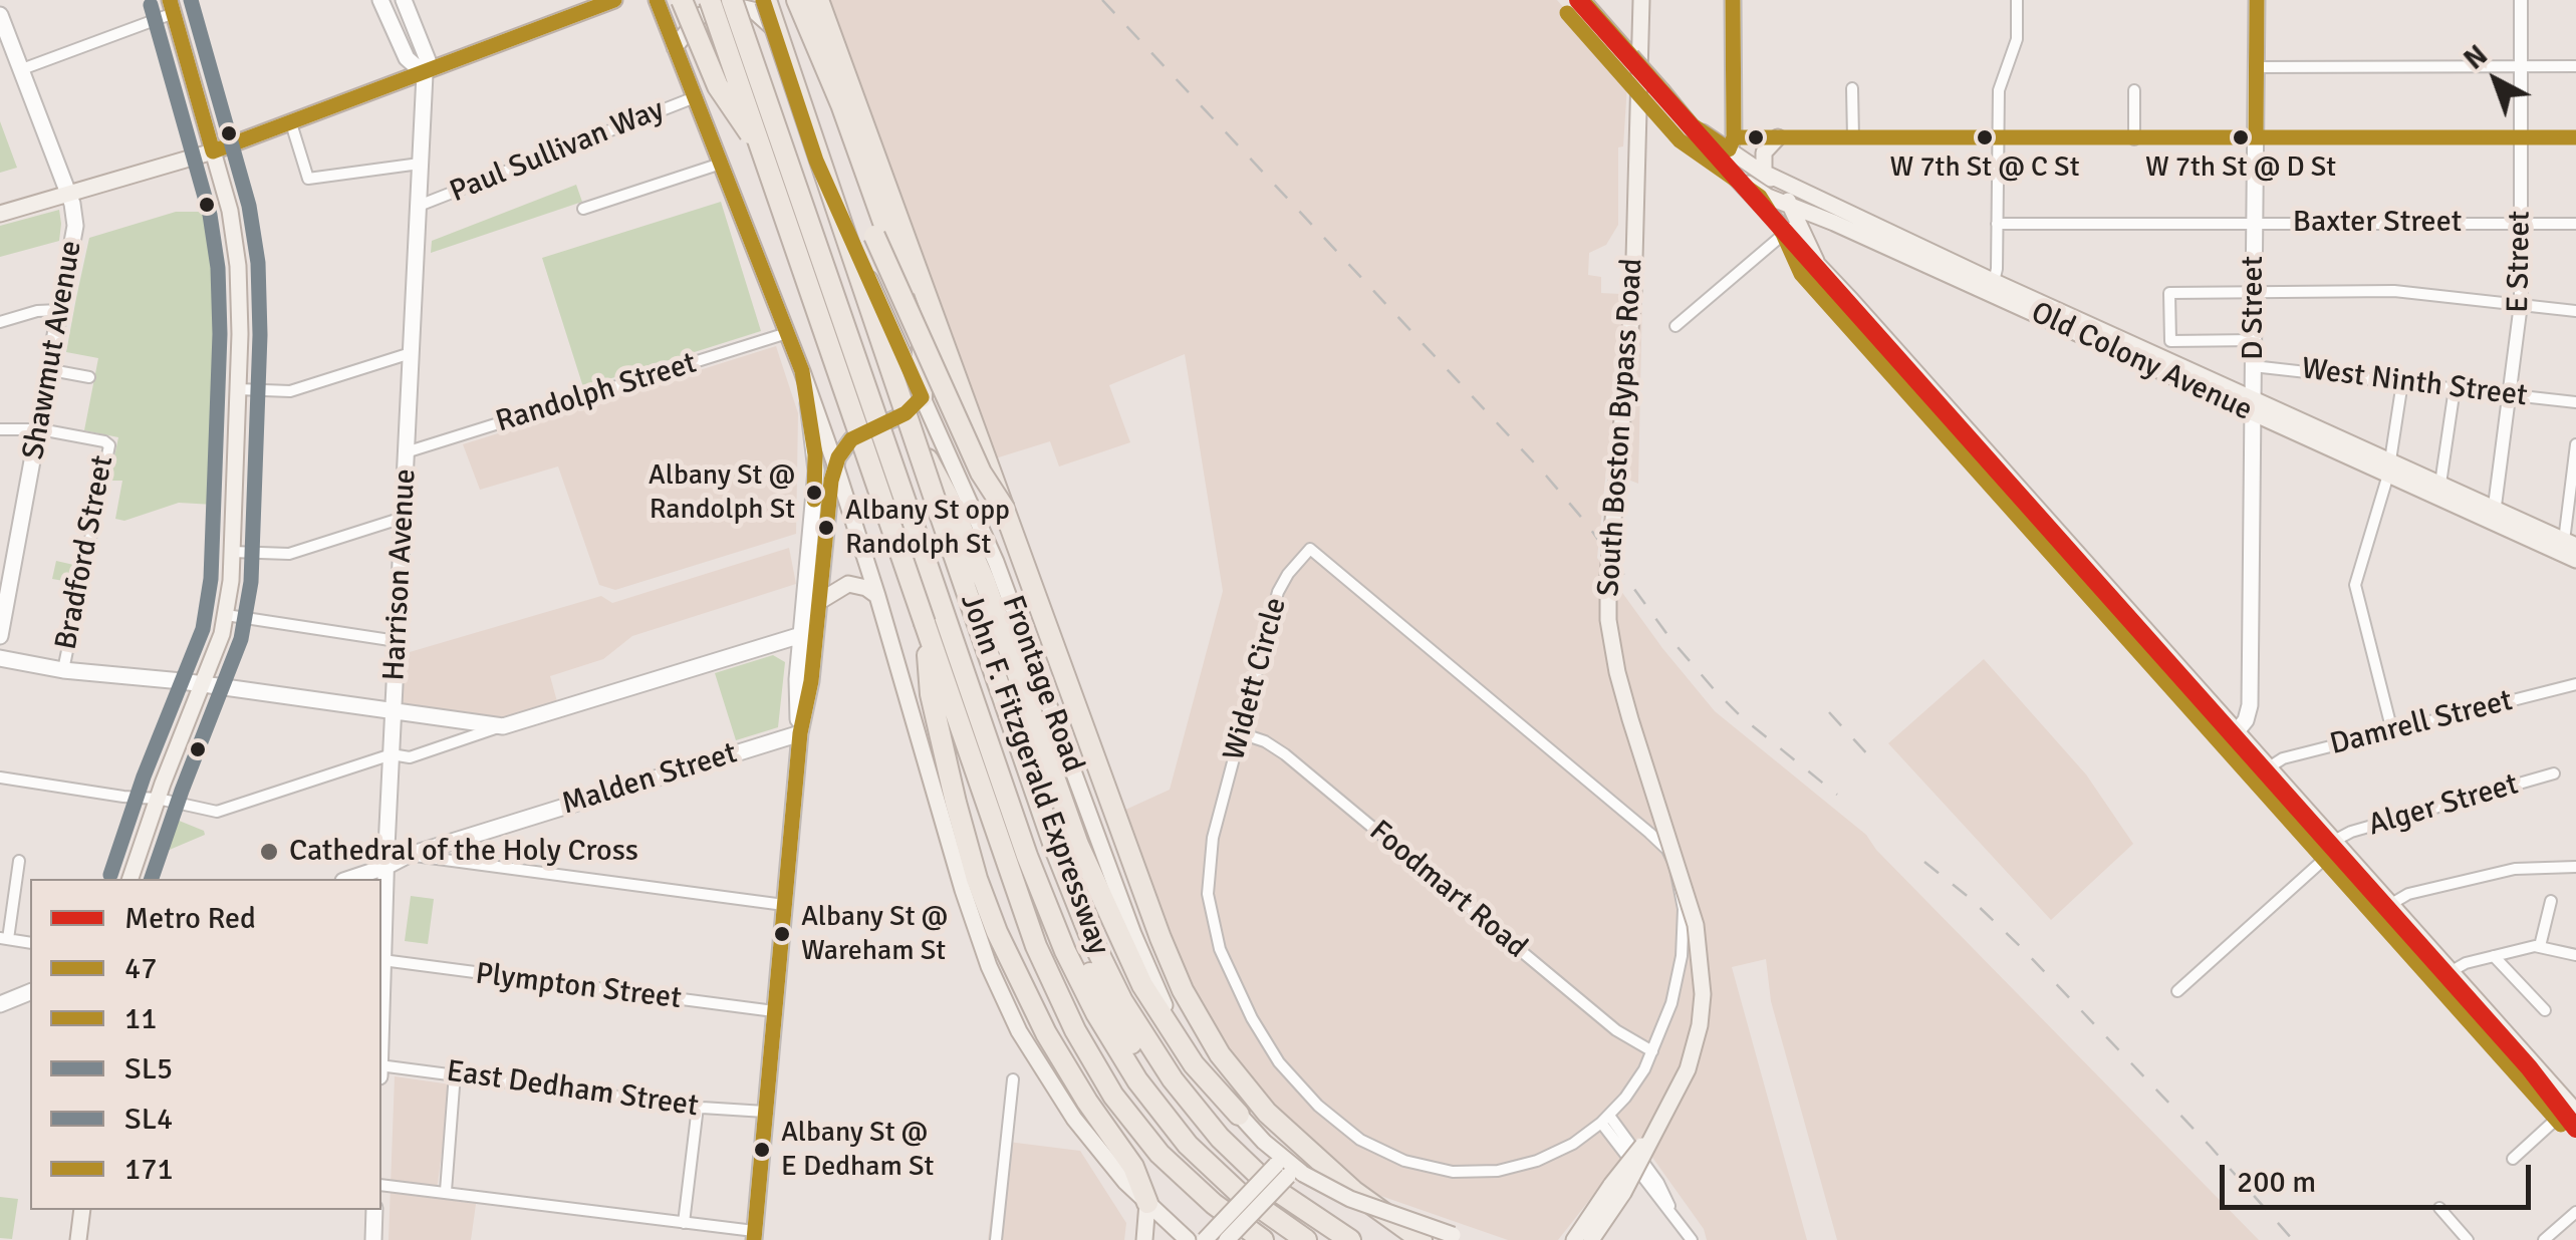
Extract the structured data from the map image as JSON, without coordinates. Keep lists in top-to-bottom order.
{
  "streets": {
    "highway": ["John F. Fitzgerald Expressway"],
    "main road": [
      "D Street",
      "Shawmut Avenue",
      "Old Colony Avenue",
      "South Boston Bypass Road",
      "Harrison Avenue",
      "Frontage Road",
      "Malden Street"
    ],
    "street": [
      "Paul Sullivan Way",
      "Baxter Street",
      "E Street",
      "West Ninth Street",
      "Randolph Street",
      "Bradford Street",
      "Widett Circle",
      "Damrell Street",
      "Alger Street",
      "Foodmart Road",
      "Plympton Street",
      "East Dedham Street"
    ]
  },
  "crossings": [
    ["Paul Sullivan Way", "Harrison Avenue"],
    ["Baxter Street", "E Street"],
    ["Baxter Street", "D Street"],
    ["E Street", "Old Colony Avenue"],
    ["E Street", "West Ninth Street"],
    ["D Street", "Old Colony Avenue"],
    ["D Street", "West Ninth Street"],
    ["Shawmut Avenue", "Bradford Street"],
    ["Randolph Street", "Harrison Avenue"],
    ["Harrison Avenue", "Malden Street"],
    ["Harrison Avenue", "Plympton Street"],
    ["Widett Circle", "Foodmart Road"],
    ["Frontage Road", "John F. Fitzgerald Expressway"]
  ],
  "places": [
    "W 7th St @ C St",
    "W 7th St @ D St",
    "Albany St @ Randolph St",
    "Albany St opp Randolph St",
    "Cathedral of the Holy Cross",
    "Albany St @ Wareham St",
    "Albany St @ E Dedham St"
  ],
  "lines": [
    "metro line Red",
    "transit line 47",
    "transit line 11",
    "transit line SL5",
    "transit line SL4",
    "transit line 171"
  ],
  "legend": [
    "Metro Red",
    "47",
    "11",
    "SL5",
    "SL4",
    "171"
  ],
  "scale_bar": "200 m",
  "north": "top left"
}
